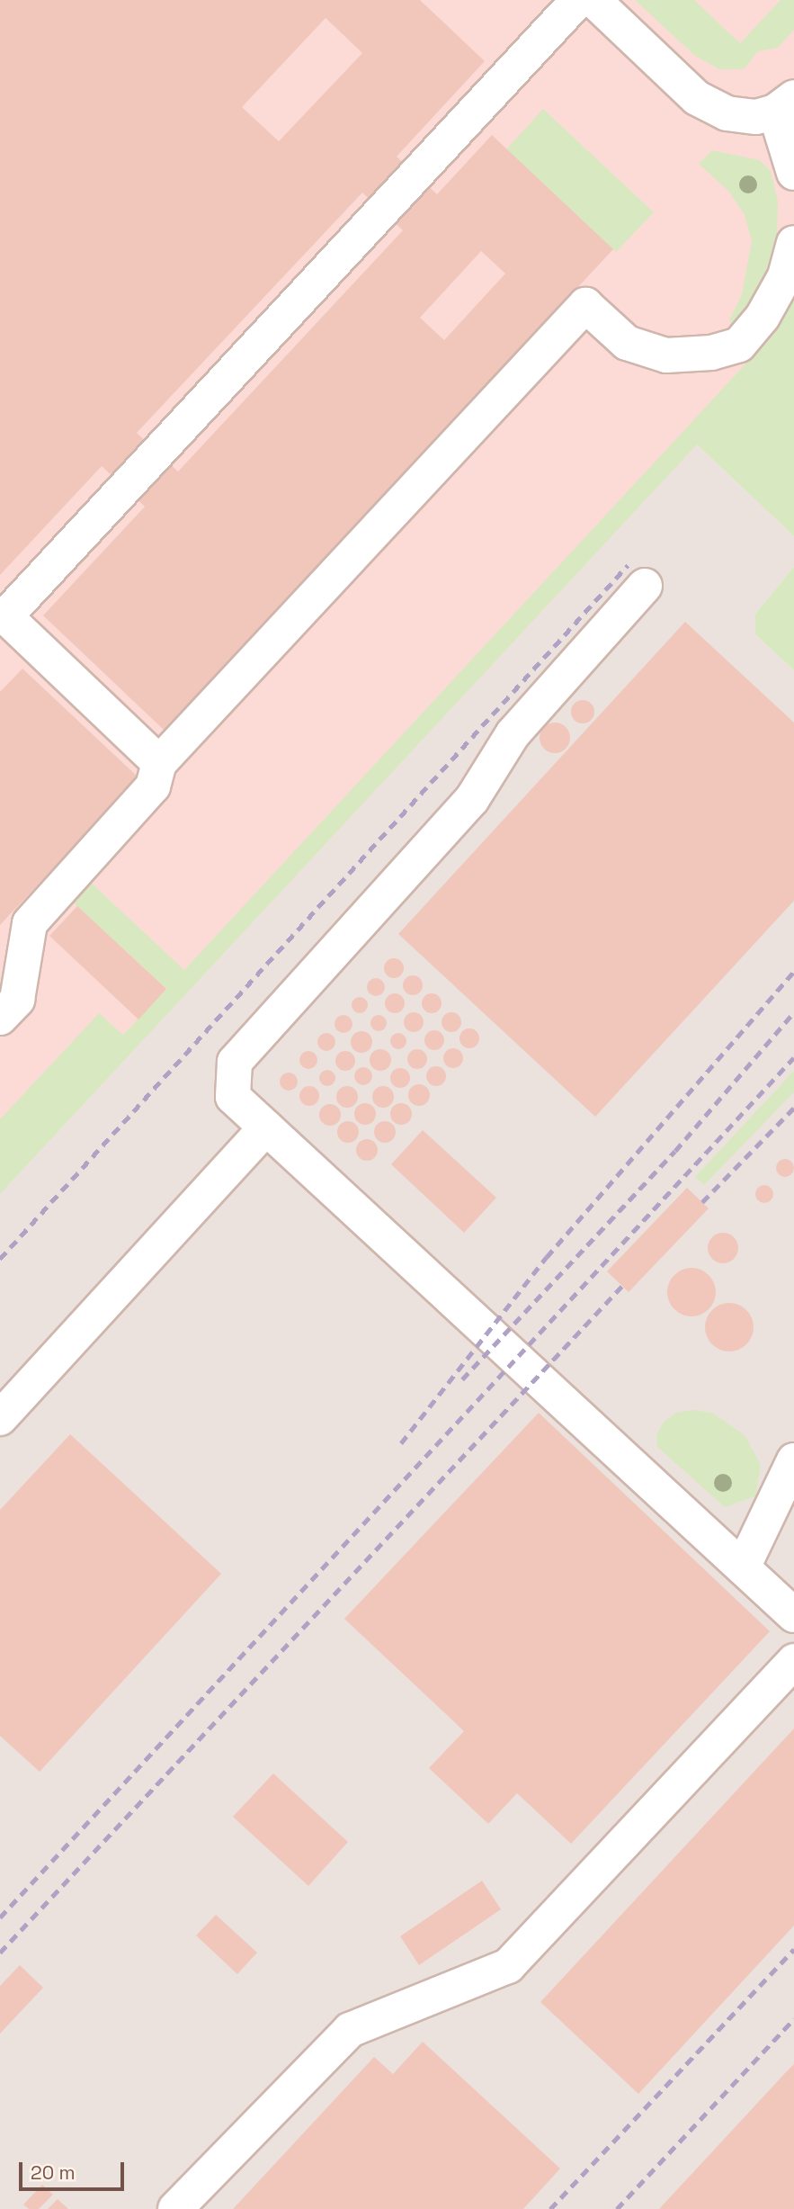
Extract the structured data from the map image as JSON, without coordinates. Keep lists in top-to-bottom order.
{
  "scale_bar": "20 m"
}
